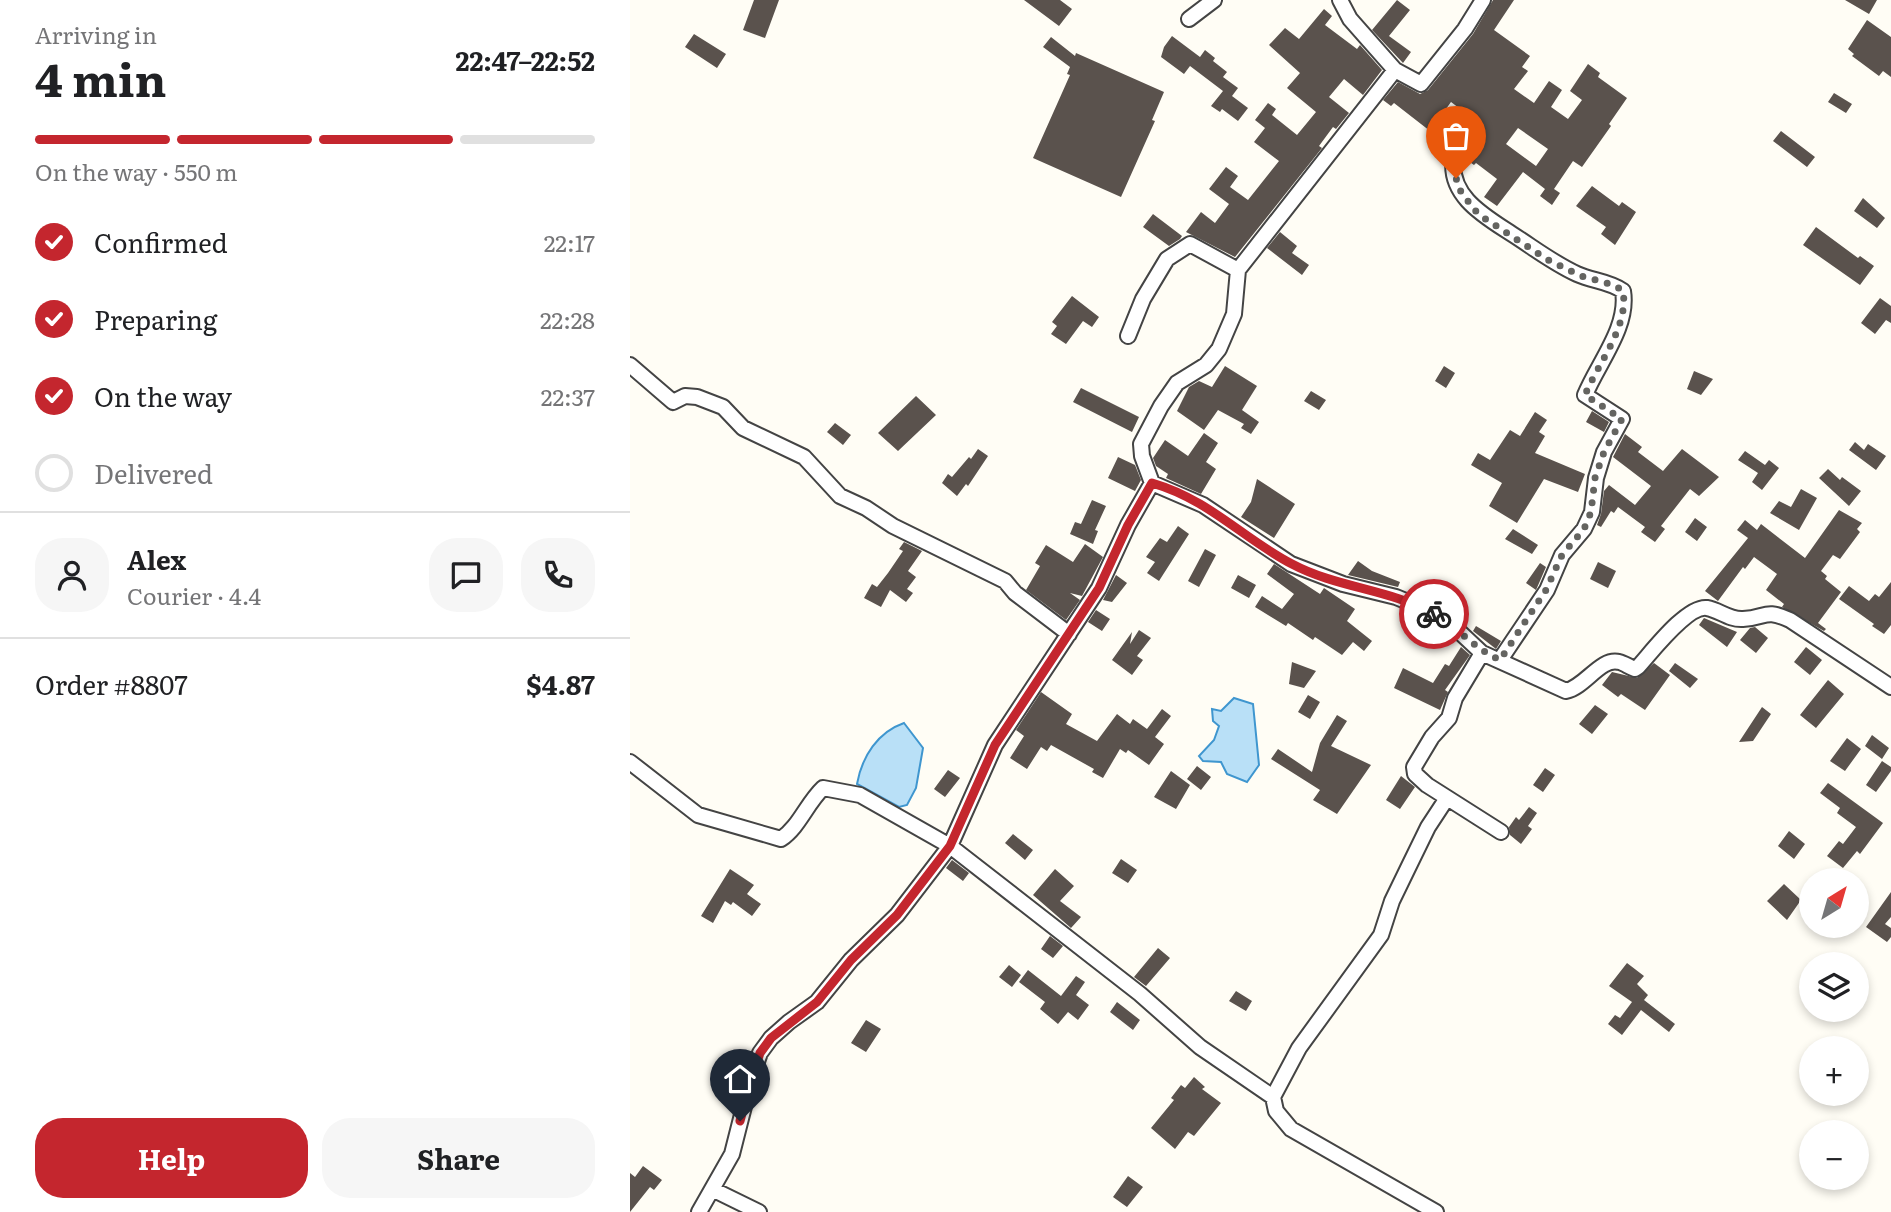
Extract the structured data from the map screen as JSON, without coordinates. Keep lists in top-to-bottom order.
{
  "north": "top right",
  "page": {
    "heading": ["4 min", "Arriving in", "22:47–22:52"],
    "panel": [
      "Alex",
      "Courier · 4.4",
      "Order #8807",
      "$4.87"
    ],
    "bar": "On the way · 550 m",
    "list": [
      ["Confirmed", "22:17"],
      ["Preparing", "22:28"],
      ["On the way", "22:37"],
      "Delivered"
    ],
    "map_buttons": ["+", "−"],
    "buttons": ["Help", "Share"]
  }
}
